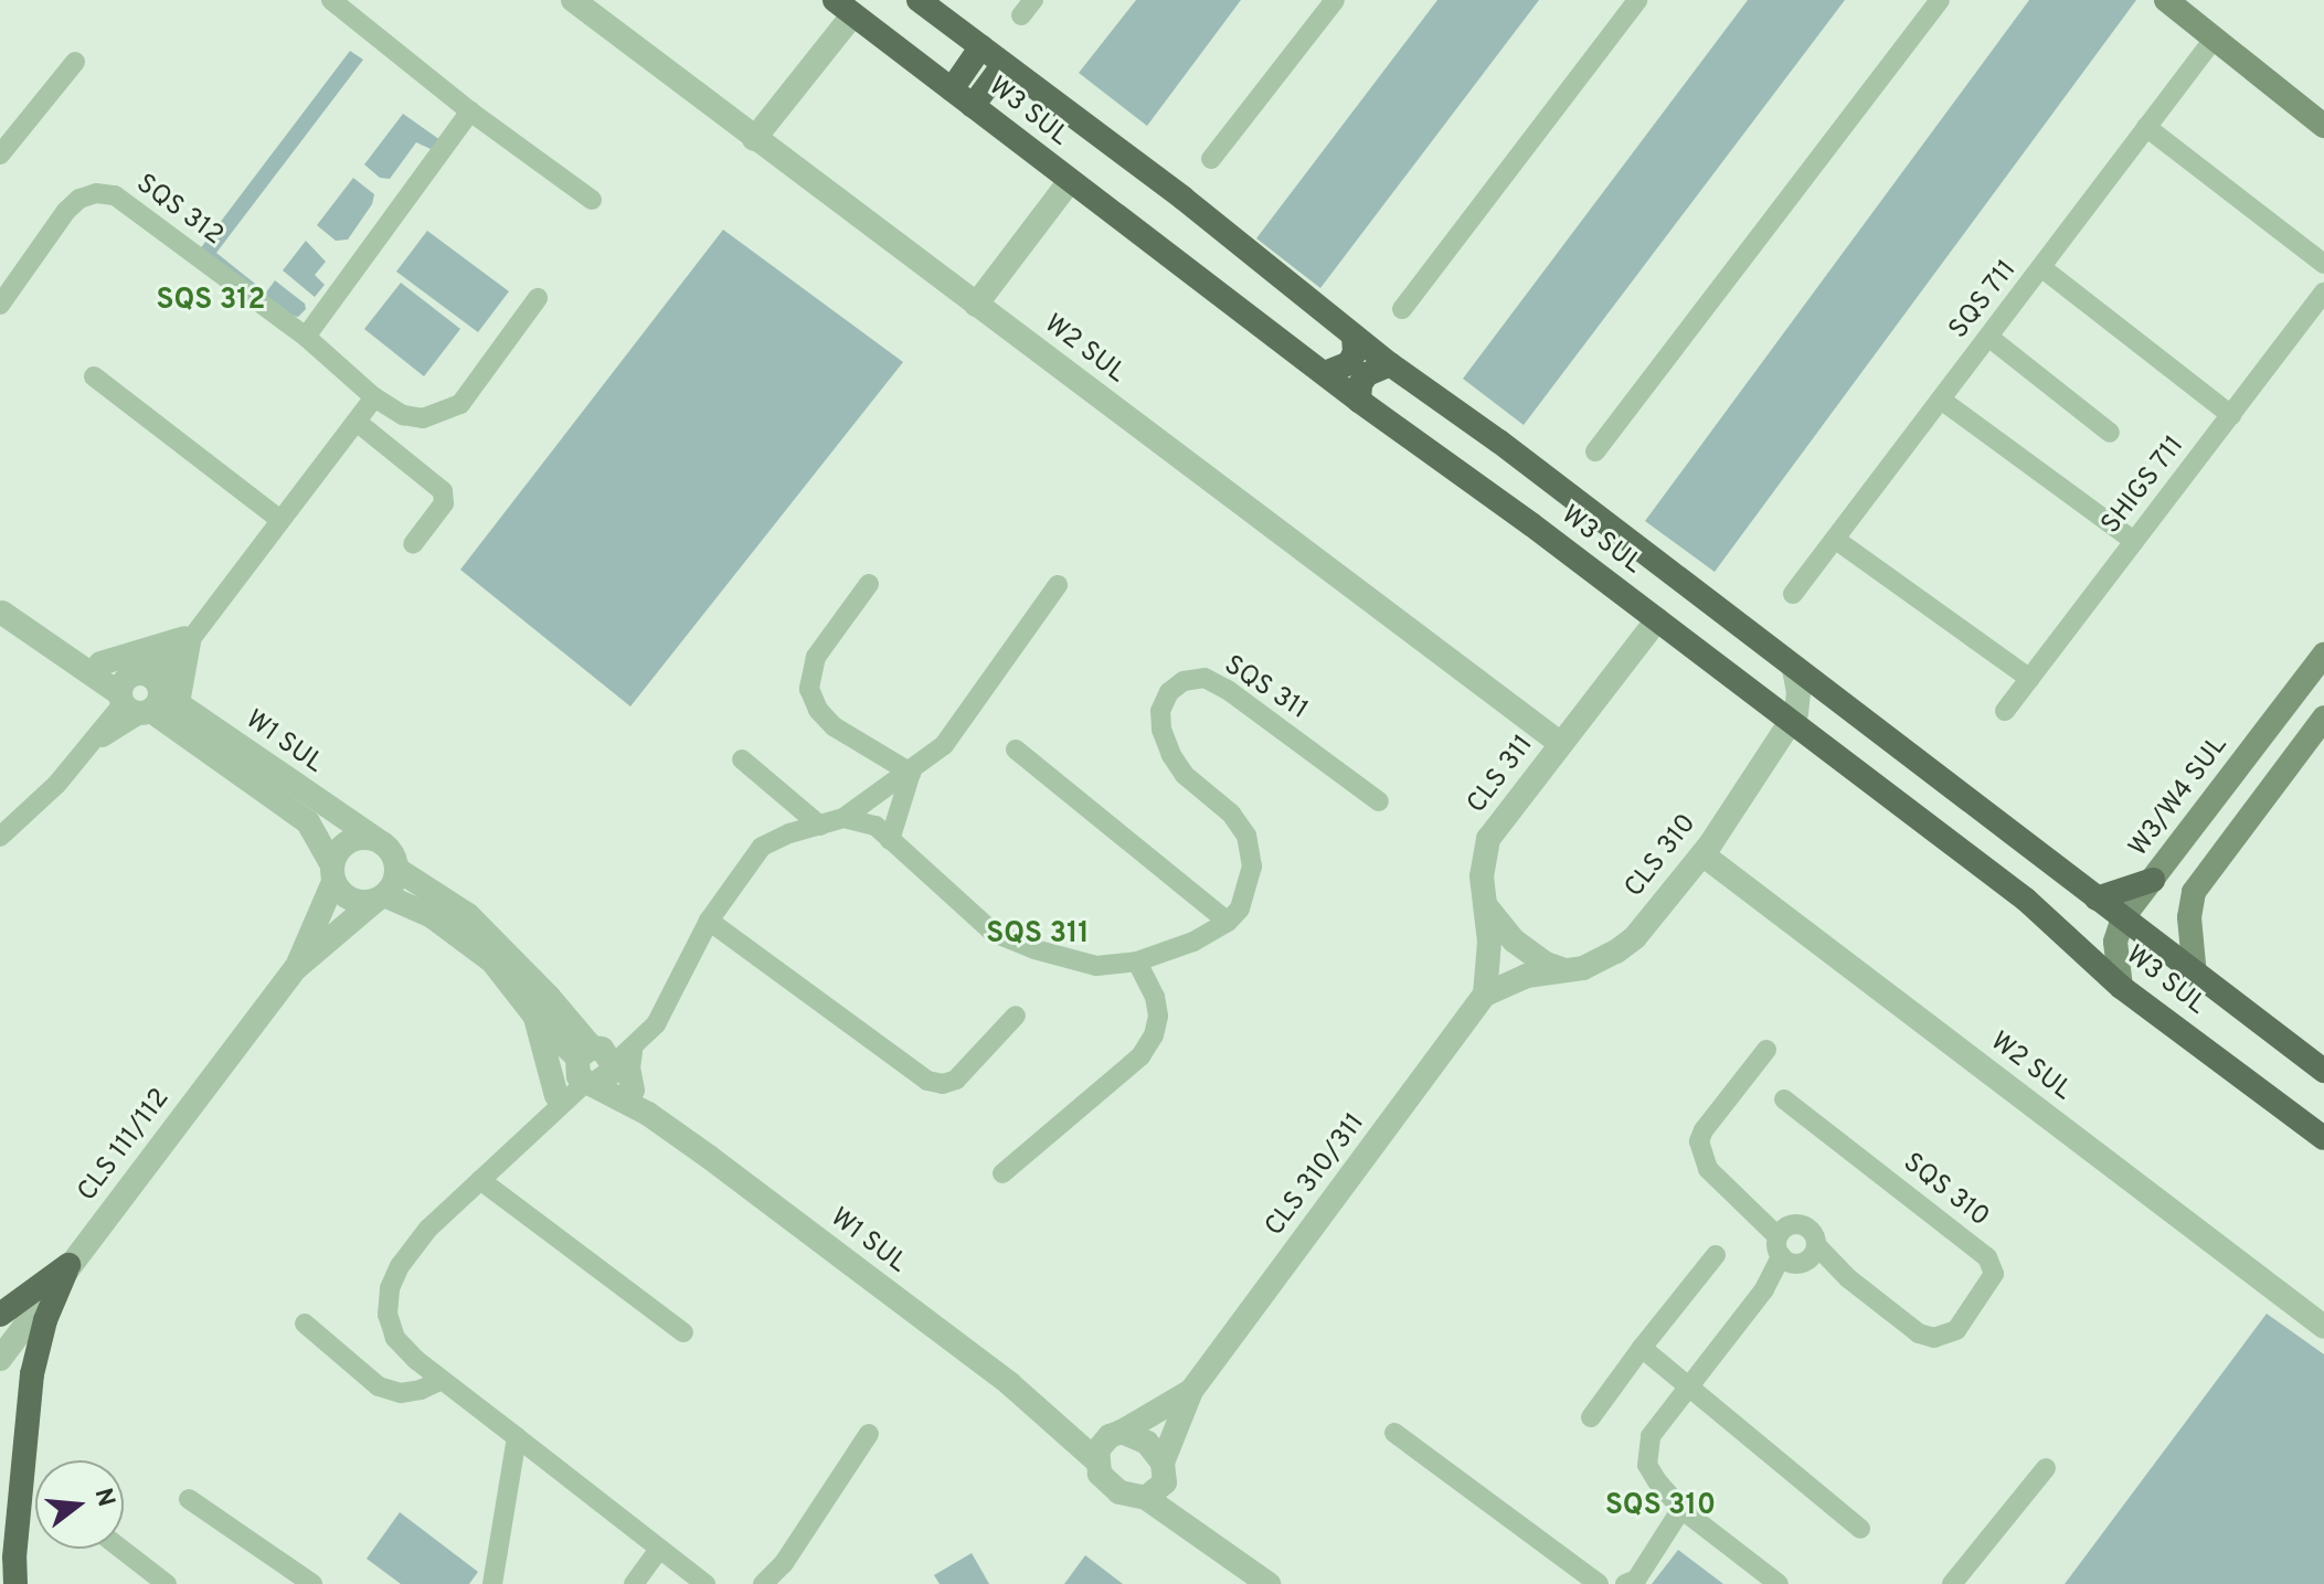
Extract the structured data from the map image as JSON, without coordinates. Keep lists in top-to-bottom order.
{
  "streets": {
    "main road": ["W3 SUL", "W3/W4 SUL"],
    "street": [
      "SQS 312",
      "SQS 711",
      "W2 SUL",
      "SHIGS 711",
      "SQS 311",
      "W1 SUL",
      "CLS 311",
      "CLS 310",
      "CLS 111/112",
      "CLS 310/311",
      "SQS 310"
    ]
  },
  "crossings": [
    ["W3 SUL", "CLS 311"],
    ["W3 SUL", "W3/W4 SUL"],
    ["W3 SUL", "CLS 310"],
    ["W2 SUL", "CLS 311"],
    ["W2 SUL", "CLS 310"],
    ["W1 SUL", "CLS 111/112"],
    ["W1 SUL", "CLS 310/311"],
    ["CLS 311", "CLS 310"],
    ["CLS 311", "CLS 310/311"],
    ["CLS 310", "CLS 310/311"]
  ],
  "districts": ["SQS 312", "SQS 311", "SQS 310"],
  "north": "right"
}
